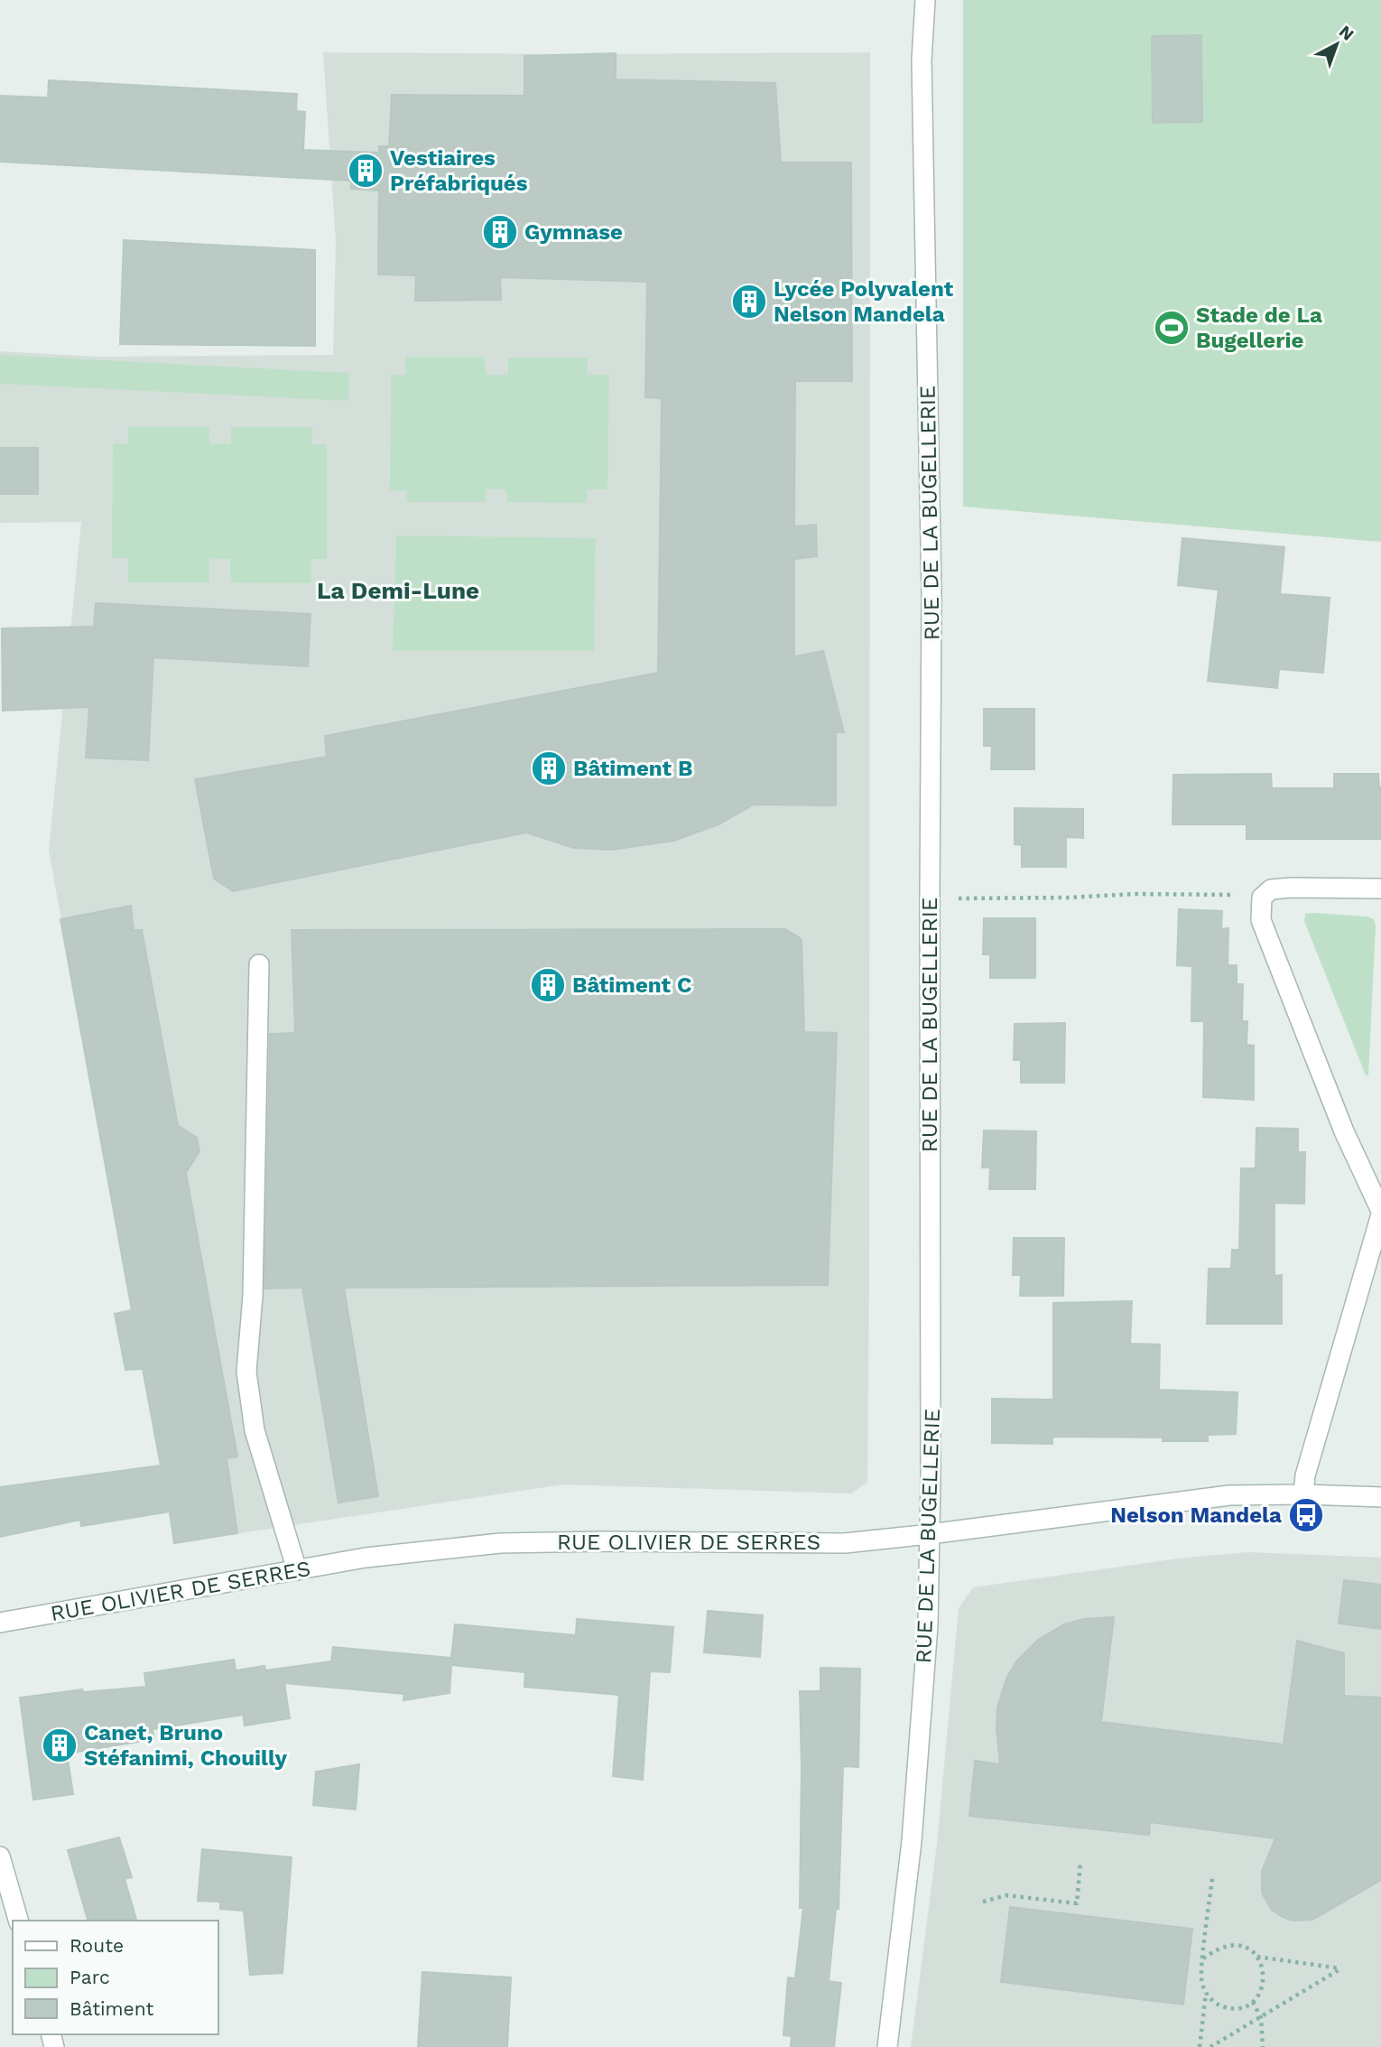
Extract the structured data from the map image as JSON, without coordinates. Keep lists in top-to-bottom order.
{
  "streets": {
    "street": ["RUE DE LA BUGELLERIE", "RUE OLIVIER DE SERRES"]
  },
  "crossings": [
    ["RUE DE LA BUGELLERIE", "RUE OLIVIER DE SERRES"]
  ],
  "districts": ["La Demi-Lune"],
  "places": {
    "building": [
      "Vestiaires Préfabriqués",
      "Gymnase",
      "Lycée Polyvalent Nelson Mandela",
      "Bâtiment B",
      "Bâtiment C",
      "Canet, Bruno Stéfanimi, Chouilly"
    ],
    "sports": ["Stade de La Bugellerie"],
    "bus stop": ["Nelson Mandela"]
  },
  "legend": ["Route", "Parc", "Bâtiment"],
  "north": "top right"
}
